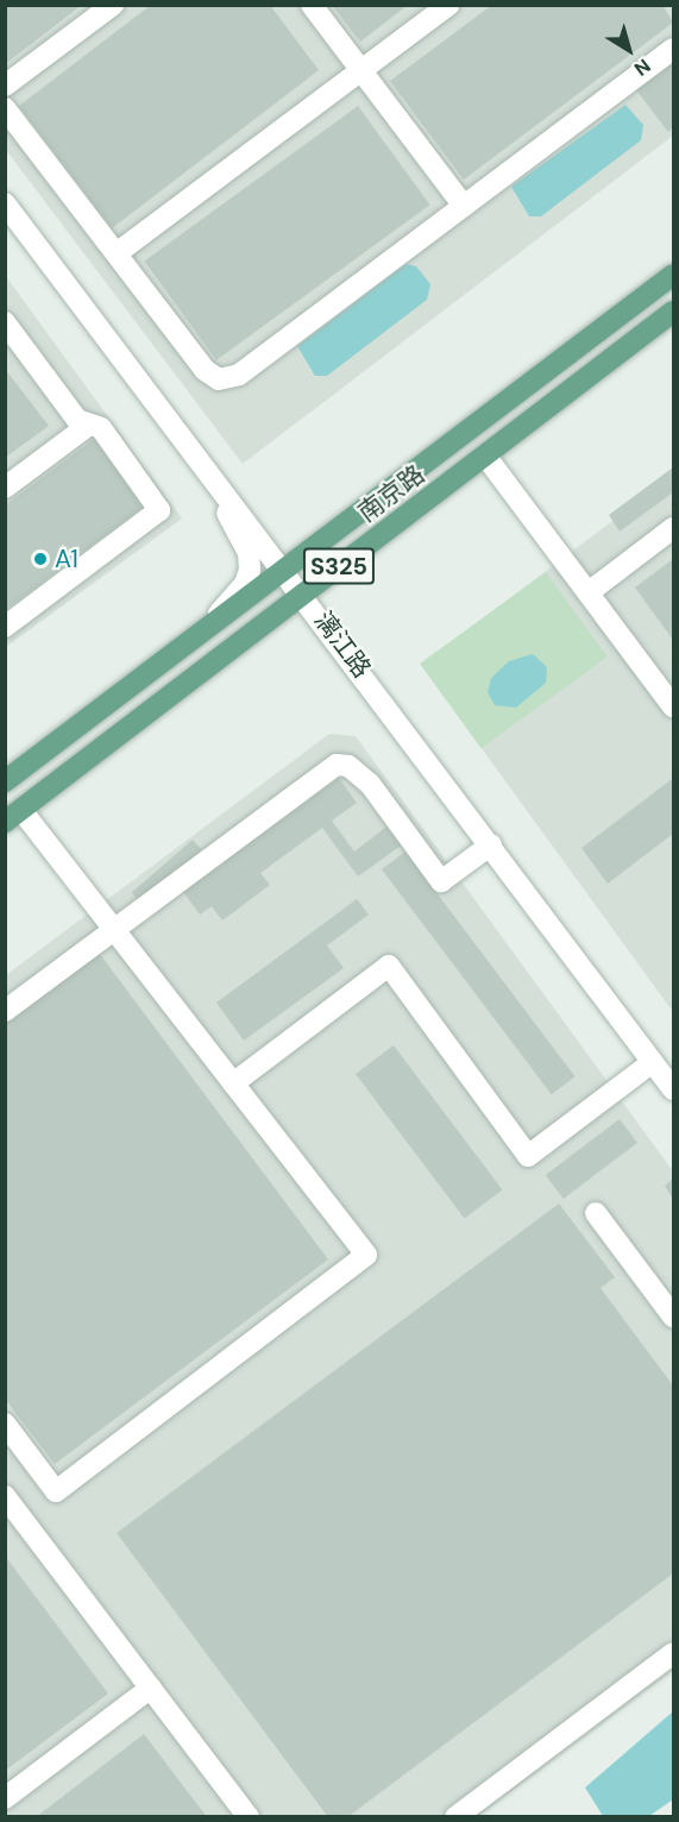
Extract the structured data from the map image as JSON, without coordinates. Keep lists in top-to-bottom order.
{
  "streets": {
    "main road": ["南京路", "S325"],
    "street": ["漓江路"]
  },
  "crossings": [
    ["南京路", "漓江路"]
  ],
  "places": ["A1"],
  "north": "bottom right"
}
